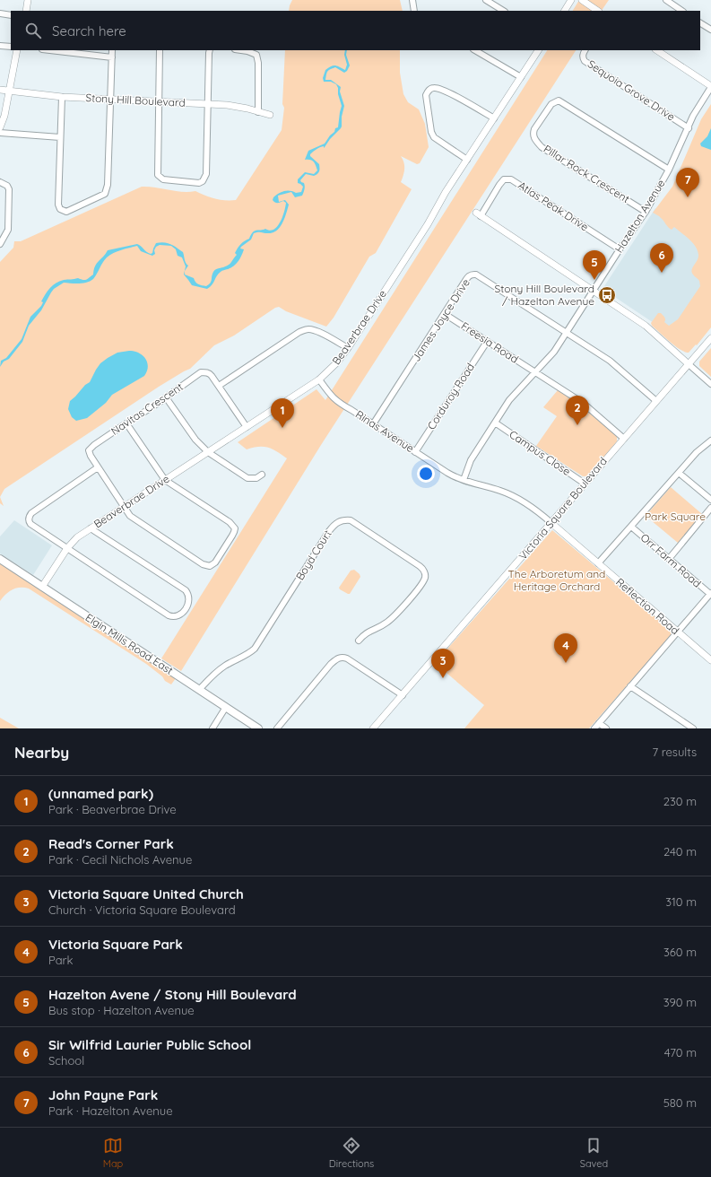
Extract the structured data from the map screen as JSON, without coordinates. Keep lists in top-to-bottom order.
{
  "streets": {
    "main road": ["Elgin Mills Road East"],
    "street": [
      "Sequoia Grove Drive",
      "Stony Hill Boulevard",
      "Pillar Rock Crescent",
      "Atlas Peak Drive",
      "Hazelton Avenue",
      "James Joyce Drive",
      "Beaverbrae Drive",
      "Freesia Road",
      "Corduroy Road",
      "Navitas Crescent",
      "Rinas Avenue",
      "Campus Close",
      "Victoria Square Boulevard",
      "Boyd Court",
      "Orr Farm Road",
      "Reflection Road"
    ]
  },
  "crossings": [
    ["Sequoia Grove Drive", "Hazelton Avenue"],
    ["Pillar Rock Crescent", "Hazelton Avenue"],
    ["Atlas Peak Drive", "Hazelton Avenue"],
    ["Hazelton Avenue", "James Joyce Drive"],
    ["Hazelton Avenue", "Freesia Road"],
    ["Hazelton Avenue", "Rinas Avenue"],
    ["Hazelton Avenue", "Campus Close"],
    ["James Joyce Drive", "Freesia Road"],
    ["James Joyce Drive", "Rinas Avenue"],
    ["Beaverbrae Drive", "Navitas Crescent"],
    ["Beaverbrae Drive", "Rinas Avenue"],
    ["Beaverbrae Drive", "Elgin Mills Road East"],
    ["Freesia Road", "Corduroy Road"],
    ["Freesia Road", "Victoria Square Boulevard"],
    ["Corduroy Road", "Rinas Avenue"],
    ["Rinas Avenue", "Victoria Square Boulevard"],
    ["Rinas Avenue", "Reflection Road"],
    ["Campus Close", "Victoria Square Boulevard"],
    ["Victoria Square Boulevard", "Reflection Road"],
    ["Boyd Court", "Elgin Mills Road East"]
  ],
  "parks": ["Park Square", "The Arboretum and Heritage Orchard"],
  "places": {
    "bus stop": ["Stony Hill Boulevard / Hazelton Avenue"]
  },
  "page": {
    "search": "Search here",
    "pins": [
      "7",
      "6",
      "5",
      "2",
      "1",
      "4",
      "3"
    ],
    "heading": ["Nearby", "7 results"],
    "list": [
      {
        "mark": "1",
        "name": "(unnamed park)",
        "note": "Park · Beaverbrae Drive",
        "value": "230 m"
      },
      {
        "mark": "2",
        "name": "Read's Corner Park",
        "note": "Park · Cecil Nichols Avenue",
        "value": "240 m"
      },
      {
        "mark": "3",
        "name": "Victoria Square United Church",
        "note": "Church · Victoria Square Boulevard",
        "value": "310 m"
      },
      {
        "mark": "4",
        "name": "Victoria Square Park",
        "note": "Park",
        "value": "360 m"
      },
      {
        "mark": "5",
        "name": "Hazelton Avene / Stony Hill Boulevard",
        "note": "Bus stop · Hazelton Avenue",
        "value": "390 m"
      },
      {
        "mark": "6",
        "name": "Sir Wilfrid Laurier Public School",
        "note": "School",
        "value": "470 m"
      },
      {
        "mark": "7",
        "name": "John Payne Park",
        "note": "Park · Hazelton Avenue",
        "value": "580 m"
      }
    ],
    "nav": ["Map", "Directions", "Saved"]
  }
}
